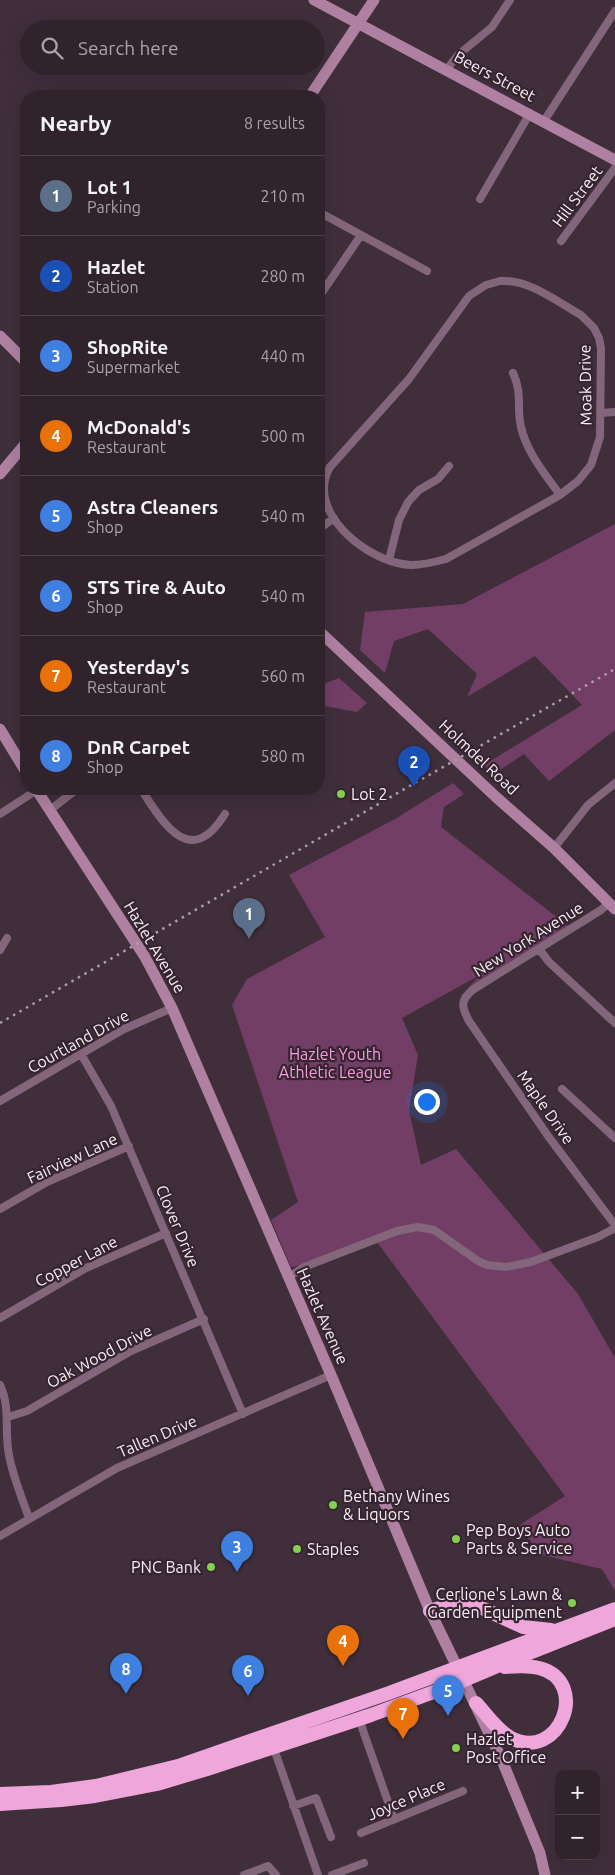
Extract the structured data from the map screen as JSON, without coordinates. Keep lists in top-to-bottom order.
{
  "streets": {
    "street": [
      "Beers Street",
      "Hill Street",
      "Moak Drive",
      "Holmdel Road",
      "New York Avenue",
      "Hazlet Avenue",
      "Courtland Drive",
      "Maple Drive",
      "Fairview Lane",
      "Clover Drive",
      "Copper Lane",
      "Oak Wood Drive",
      "Tallen Drive",
      "Joyce Place"
    ]
  },
  "crossings": [
    ["Holmdel Road", "New York Avenue"],
    ["New York Avenue", "Maple Drive"],
    ["Hazlet Avenue", "Courtland Drive"],
    ["Hazlet Avenue", "Tallen Drive"],
    ["Courtland Drive", "Clover Drive"],
    ["Fairview Lane", "Clover Drive"],
    ["Clover Drive", "Copper Lane"],
    ["Clover Drive", "Oak Wood Drive"],
    ["Clover Drive", "Tallen Drive"]
  ],
  "parks": ["Hazlet Youth Athletic League"],
  "places": [
    "Lot 2",
    "Bethany Wines & Liquors",
    "Pep Boys Auto Parts & Service",
    "Staples",
    "PNC Bank",
    "Cerlione's Lawn & Garden Equipment",
    "Hazlet Post Office"
  ],
  "page": {
    "search": "Search here",
    "heading": ["Nearby", "8 results"],
    "list": [
      {
        "mark": "1",
        "name": "Lot 1",
        "note": "Parking",
        "value": "210 m"
      },
      {
        "mark": "2",
        "name": "Hazlet",
        "note": "Station",
        "value": "280 m"
      },
      {
        "mark": "3",
        "name": "ShopRite",
        "note": "Supermarket",
        "value": "440 m"
      },
      {
        "mark": "4",
        "name": "McDonald's",
        "note": "Restaurant",
        "value": "500 m"
      },
      {
        "mark": "5",
        "name": "Astra Cleaners",
        "note": "Shop",
        "value": "540 m"
      },
      {
        "mark": "6",
        "name": "STS Tire & Auto",
        "note": "Shop",
        "value": "540 m"
      },
      {
        "mark": "7",
        "name": "Yesterday's",
        "note": "Restaurant",
        "value": "560 m"
      },
      {
        "mark": "8",
        "name": "DnR Carpet",
        "note": "Shop",
        "value": "580 m"
      }
    ],
    "pins": [
      "2",
      "1",
      "3",
      "4",
      "8",
      "6",
      "5",
      "7"
    ],
    "map_buttons": ["+", "−"]
  }
}
